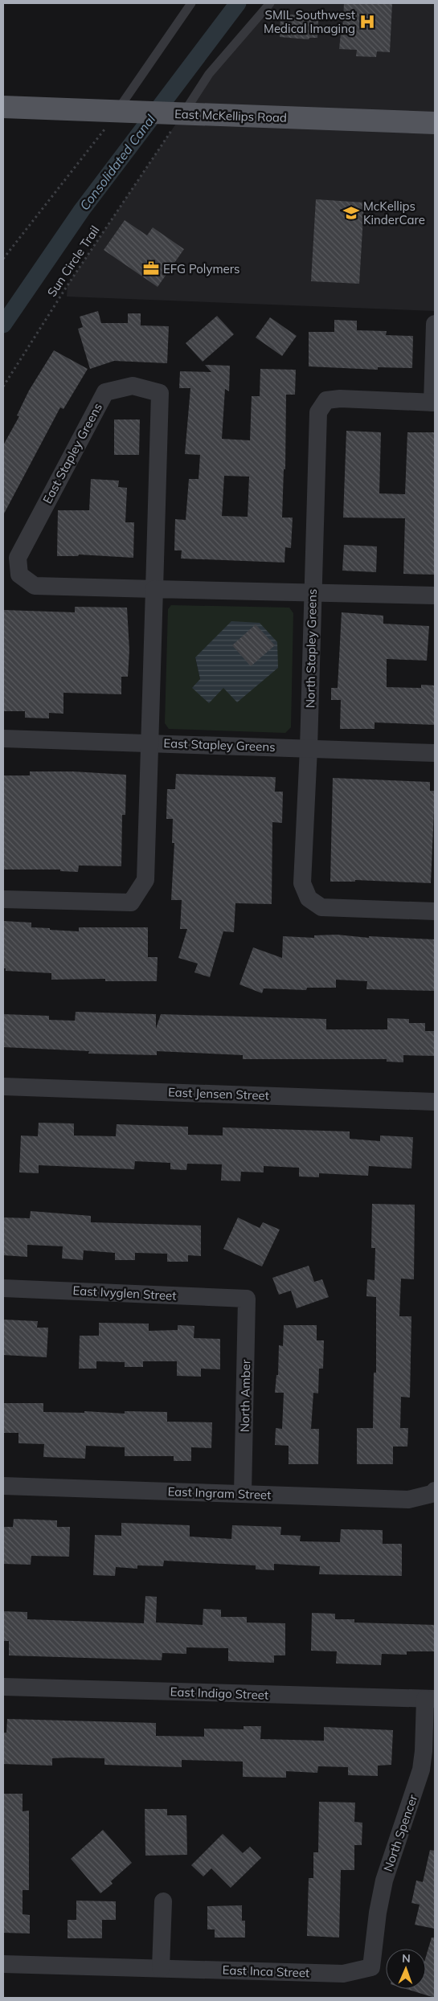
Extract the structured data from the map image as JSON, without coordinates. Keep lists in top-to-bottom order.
{
  "streets": {
    "main road": ["East McKellips Road"],
    "street": [
      "East Stapley Greens",
      "North Stapley Greens",
      "East Jensen Street",
      "East Ivyglen Street",
      "North Amber",
      "East Ingram Street",
      "East Indigo Street",
      "North Spencer",
      "East Inca Street"
    ],
    "path": ["Sun Circle Trail"]
  },
  "crossings": [
    ["East Stapley Greens", "North Stapley Greens"],
    ["East Ivyglen Street", "North Amber"],
    ["North Amber", "East Ingram Street"],
    ["East Indigo Street", "North Spencer"],
    ["North Spencer", "East Inca Street"]
  ],
  "water": ["Consolidated Canal"],
  "places": {
    "hospital": ["SMIL Southwest Medical Imaging"],
    "school or university": ["McKellips KinderCare"],
    "office": ["EFG Polymers"]
  },
  "north": "top"
}
